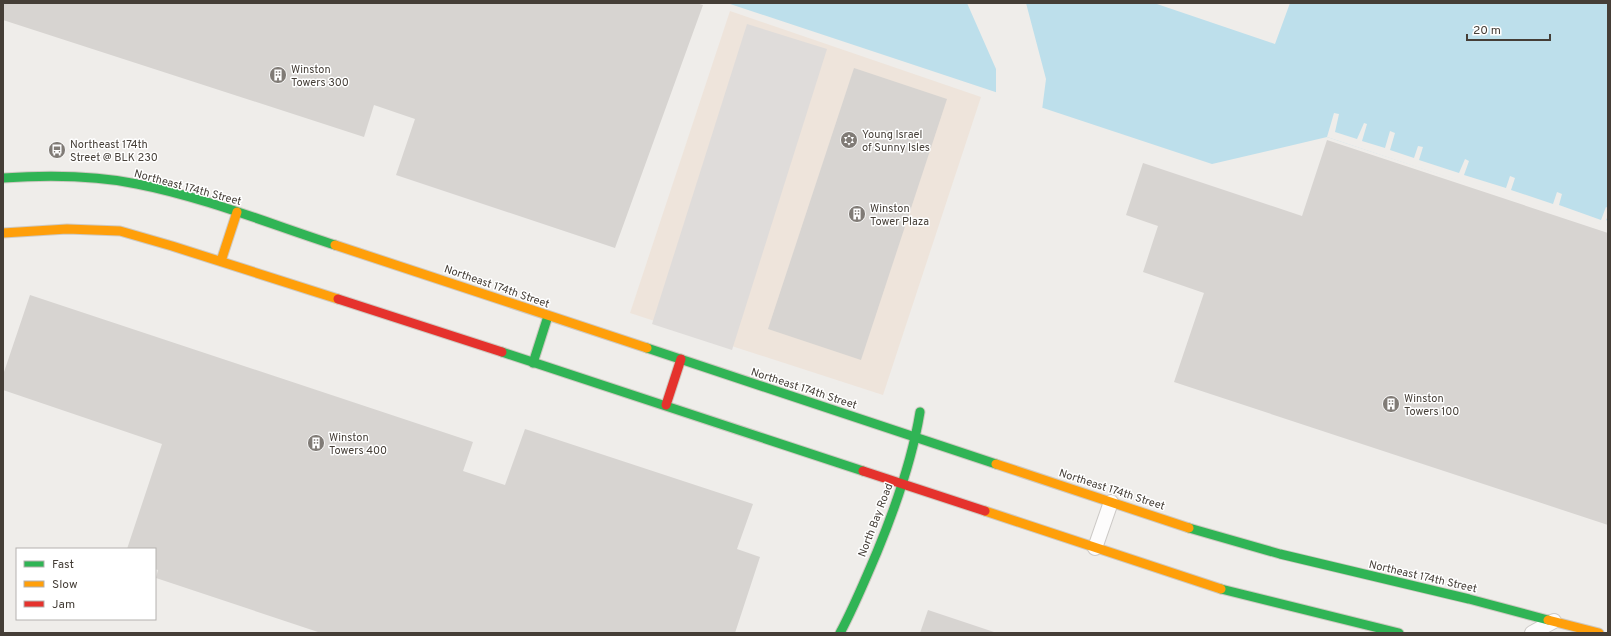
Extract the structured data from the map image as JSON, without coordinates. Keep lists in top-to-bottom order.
{
  "streets": {
    "street": ["Northeast 174th Street", "North Bay Road"]
  },
  "crossings": [
    ["Northeast 174th Street", "North Bay Road"]
  ],
  "places": {
    "building": [
      "Winston Towers 300",
      "Winston Tower Plaza",
      "Winston Towers 100",
      "Winston Towers 400"
    ],
    "synagogue": ["Young Israel of Sunny Isles"],
    "bus stop": ["Northeast 174th Street @ BLK 230"]
  },
  "legend": ["Fast", "Slow", "Jam"],
  "scale_bar": "20 m"
}
